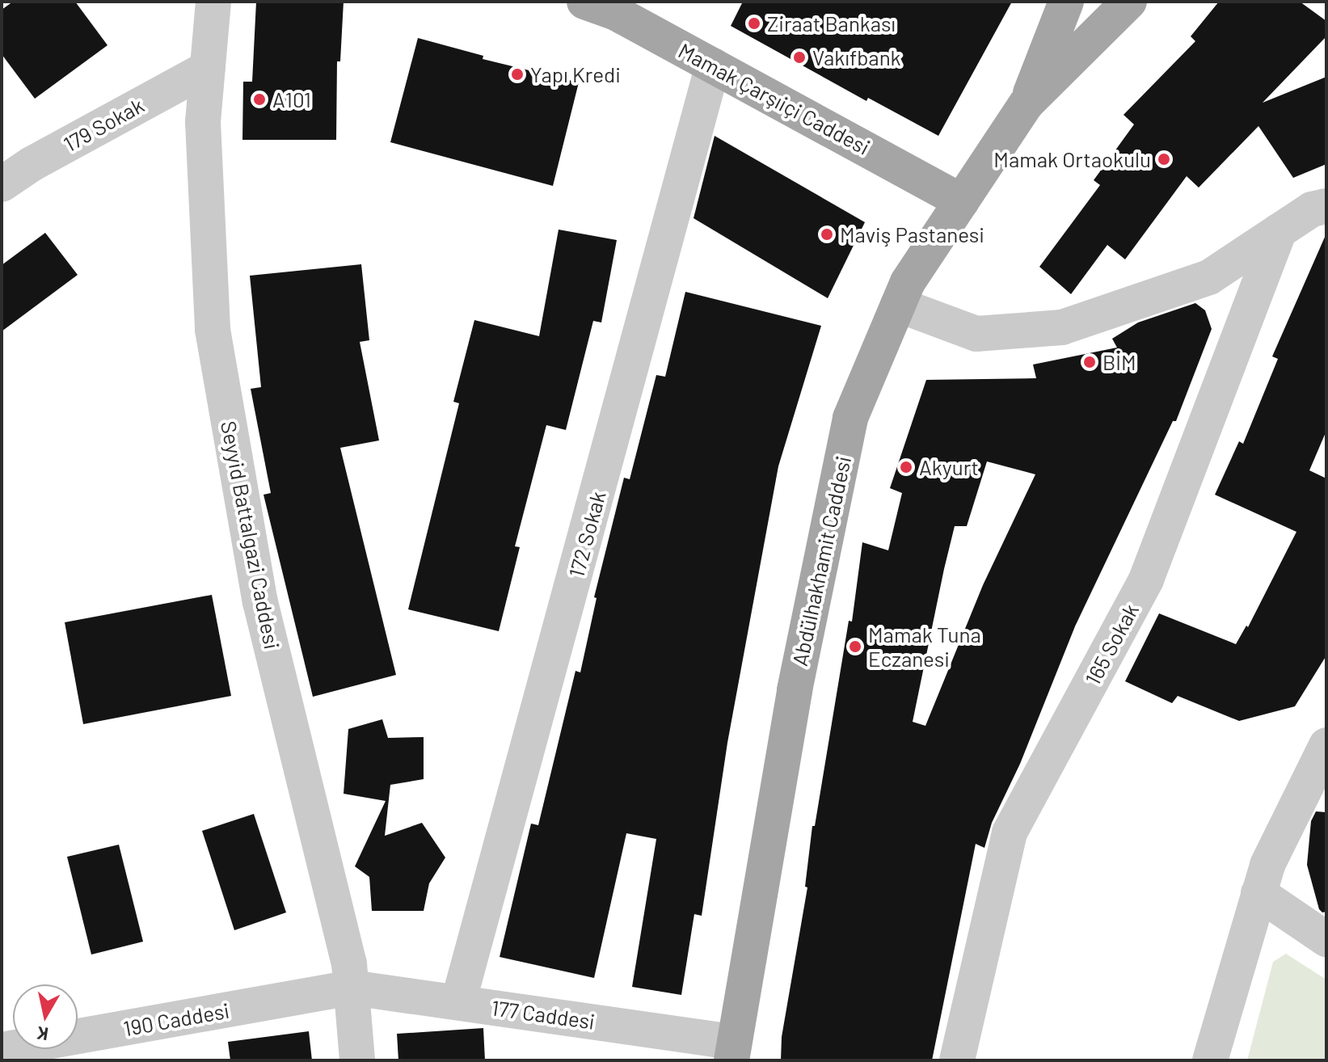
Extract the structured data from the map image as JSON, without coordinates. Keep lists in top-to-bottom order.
{
  "streets": {
    "main road": ["Mamak Çarşıiçi Caddesi", "Abdülhakhamit Caddesi"],
    "street": [
      "179 Sokak",
      "172 Sokak",
      "Seyyid Battalgazi Caddesi",
      "165 Sokak",
      "177 Caddesi",
      "190 Caddesi"
    ]
  },
  "crossings": [
    ["Mamak Çarşıiçi Caddesi", "172 Sokak"],
    ["Mamak Çarşıiçi Caddesi", "Abdülhakhamit Caddesi"],
    ["179 Sokak", "Seyyid Battalgazi Caddesi"],
    ["172 Sokak", "177 Caddesi"],
    ["Seyyid Battalgazi Caddesi", "177 Caddesi"],
    ["Seyyid Battalgazi Caddesi", "190 Caddesi"],
    ["Abdülhakhamit Caddesi", "177 Caddesi"],
    ["177 Caddesi", "190 Caddesi"]
  ],
  "places": [
    "Ziraat Bankası",
    "Vakıfbank",
    "Yapı Kredi",
    "A101",
    "Mamak Ortaokulu",
    "Maviş Pastanesi",
    "BİM",
    "Akyurt",
    "Mamak Tuna Eczanesi"
  ],
  "north": "bottom"
}
